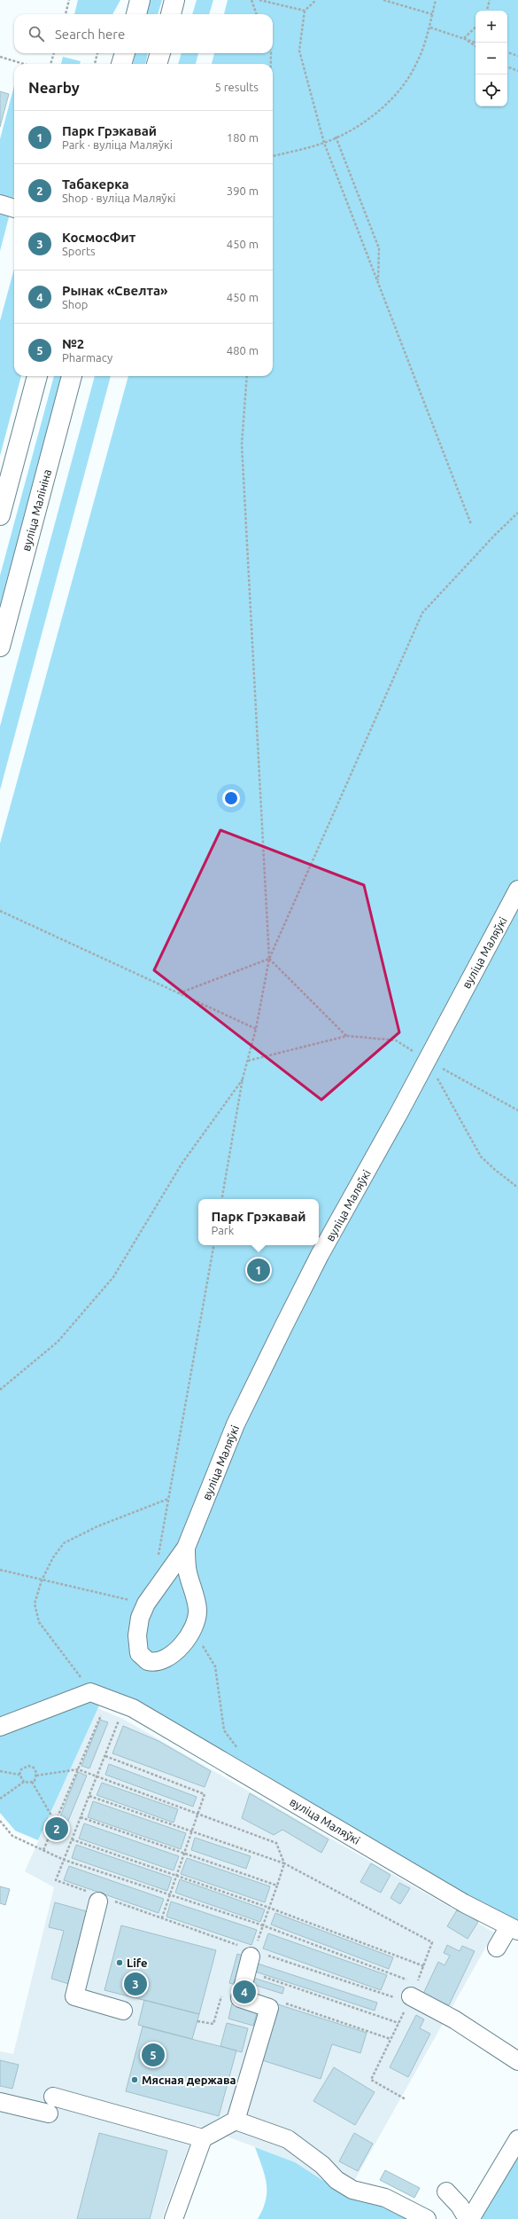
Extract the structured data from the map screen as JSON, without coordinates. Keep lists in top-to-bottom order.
{
  "streets": {
    "main road": ["вуліца Малініна"],
    "street": ["вуліца Маляўкі"]
  },
  "places": ["Life", "Мясная держава"],
  "page": {
    "map_buttons": ["+", "−"],
    "search": "Search here",
    "heading": ["Nearby", "5 results"],
    "list": [
      {
        "mark": "1",
        "name": "Парк Грэкавай",
        "note": "Park · вуліца Маляўкі",
        "value": "180 m"
      },
      {
        "mark": "2",
        "name": "Табакерка",
        "note": "Shop · вуліца Маляўкі",
        "value": "390 m"
      },
      {
        "mark": "3",
        "name": "КосмосФит",
        "note": "Sports",
        "value": "450 m"
      },
      {
        "mark": "4",
        "name": "Рынак «Свелта»",
        "note": "Shop",
        "value": "450 m"
      },
      {
        "mark": "5",
        "name": "№2",
        "note": "Pharmacy",
        "value": "480 m"
      }
    ],
    "popup": ["Парк Грэкавай", "Park"],
    "pins": [
      "1",
      "2",
      "3",
      "4",
      "5"
    ]
  }
}
